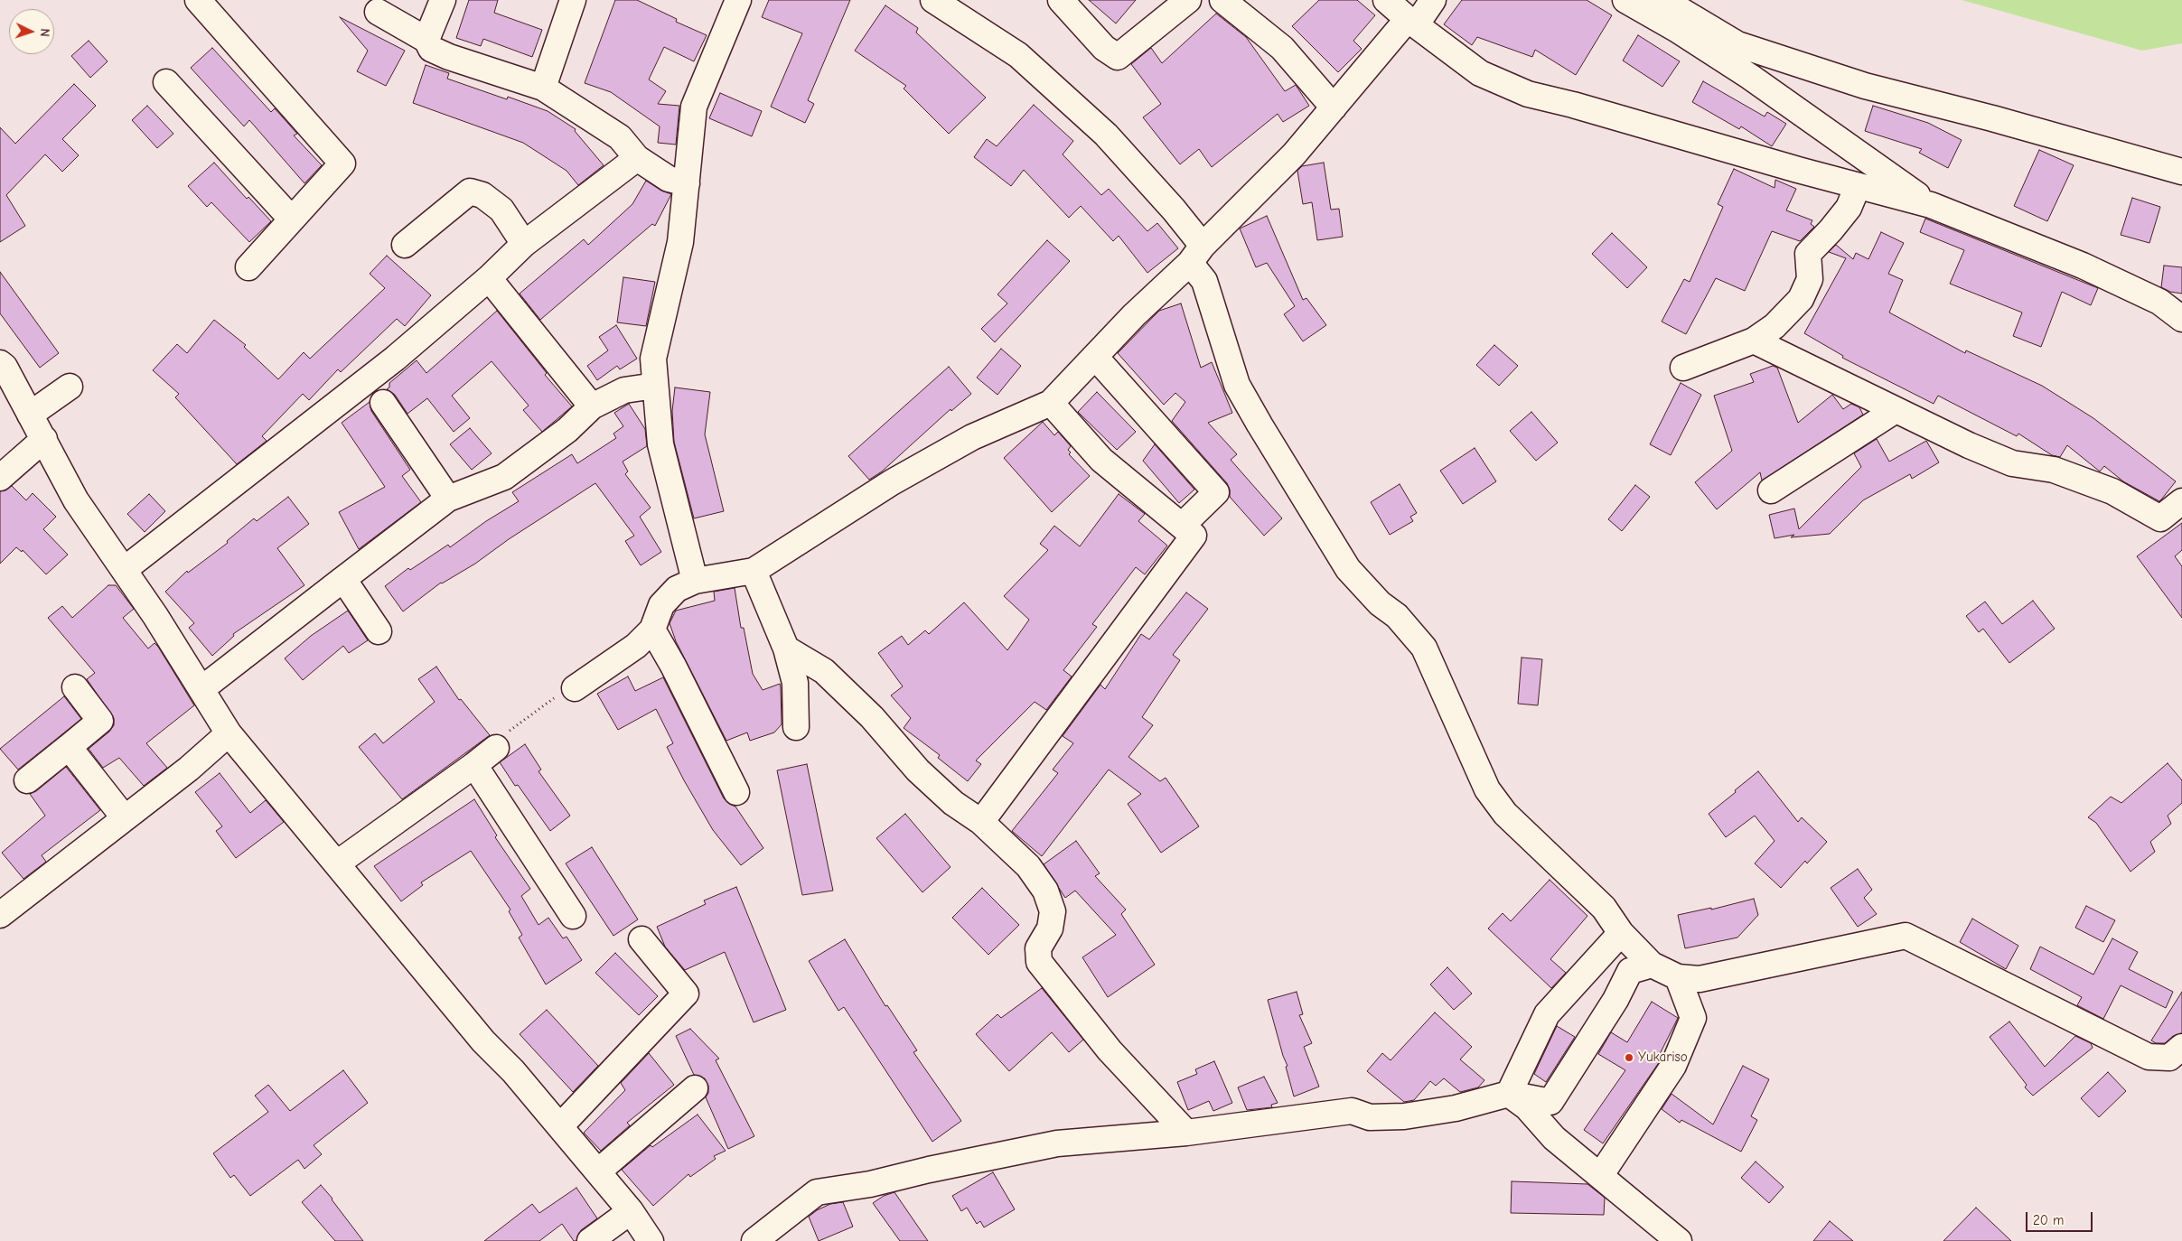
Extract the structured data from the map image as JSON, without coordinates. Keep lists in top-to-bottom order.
{
  "places": ["Yukariso"],
  "scale_bar": "20 m",
  "north": "right"
}
